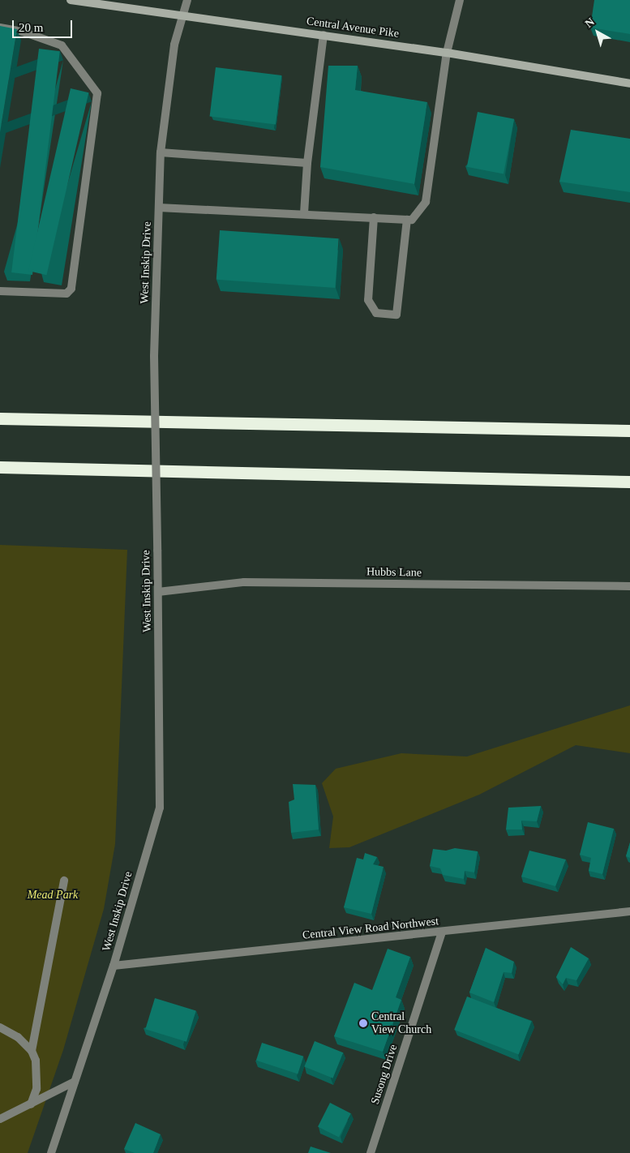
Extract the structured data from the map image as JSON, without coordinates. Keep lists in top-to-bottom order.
{
  "streets": {
    "main road": ["Central Avenue Pike"],
    "street": [
      "West Inskip Drive",
      "Hubbs Lane",
      "Central View Road Northwest",
      "Susong Drive"
    ]
  },
  "crossings": [
    ["Central Avenue Pike", "West Inskip Drive"],
    ["West Inskip Drive", "Hubbs Lane"],
    ["West Inskip Drive", "Central View Road Northwest"],
    ["Central View Road Northwest", "Susong Drive"]
  ],
  "parks": ["Mead Park"],
  "places": ["Central View Church"],
  "scale_bar": "20 m",
  "north": "top left"
}
